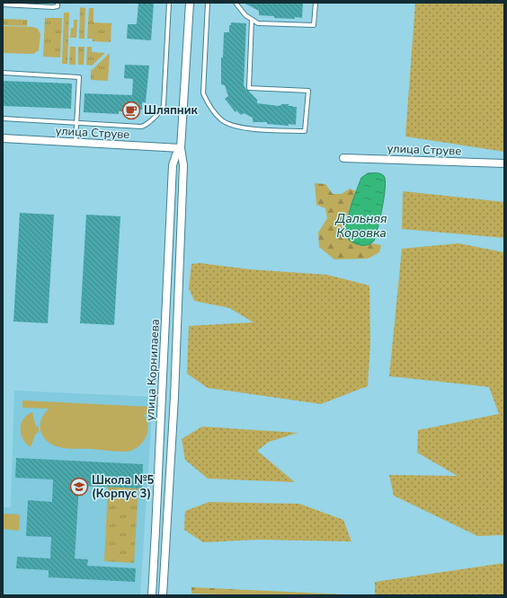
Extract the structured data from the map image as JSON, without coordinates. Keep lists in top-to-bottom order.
{
  "streets": {
    "street": ["улица Струве", "улица Корнилаева"]
  },
  "crossings": [
    ["улица Струве", "улица Корнилаева"]
  ],
  "water": ["Дальняя Коровка"],
  "places": {
    "cafe": ["Шляпник"],
    "school or university": ["Школа №5 (Корпус 3)"]
  }
}
